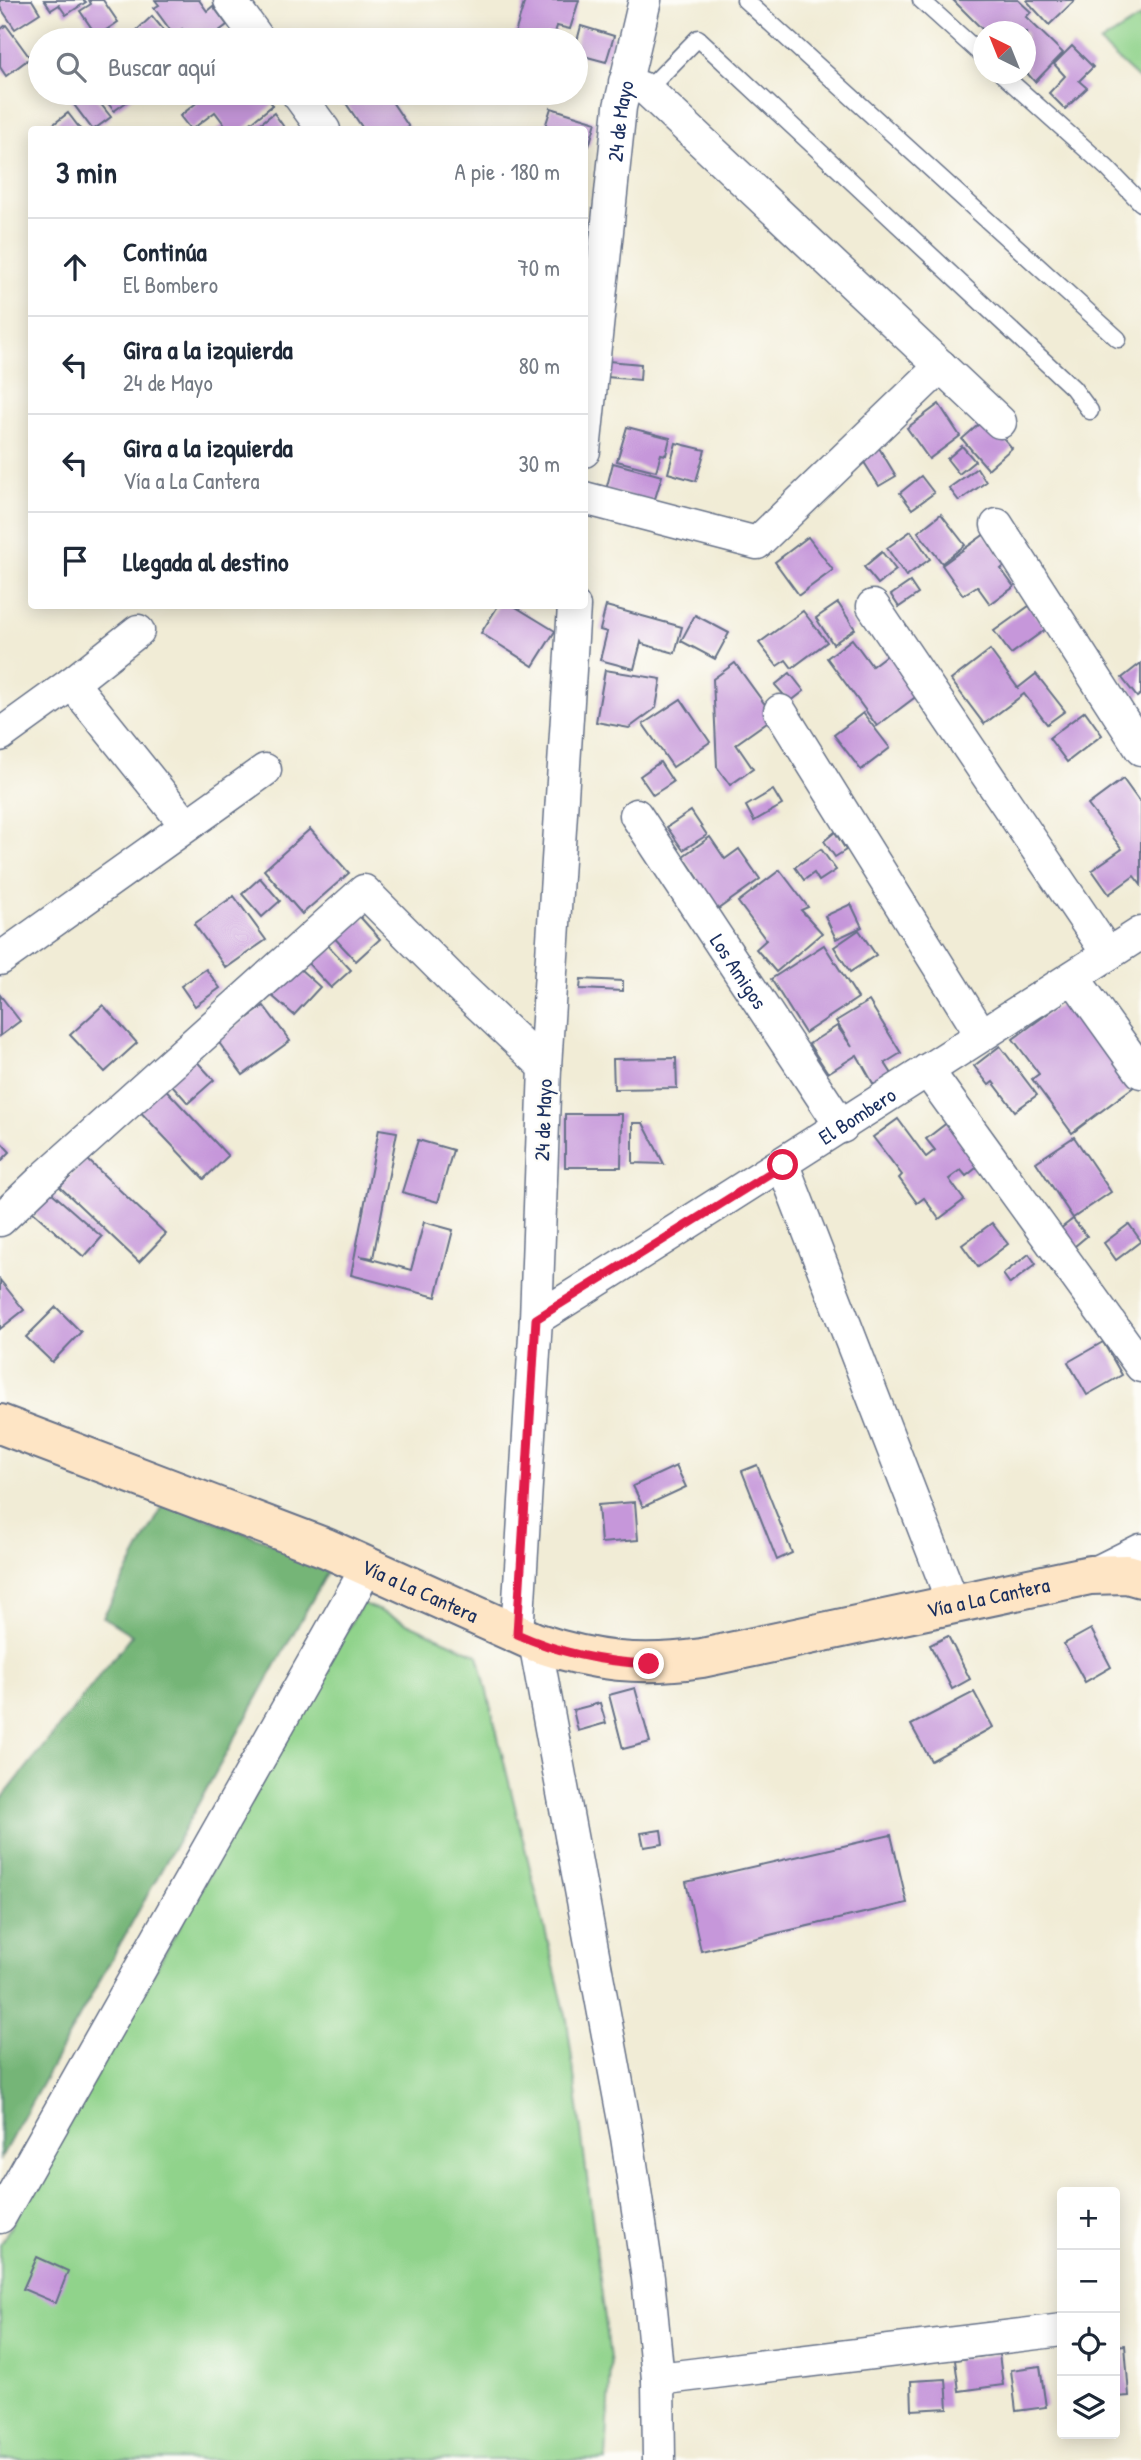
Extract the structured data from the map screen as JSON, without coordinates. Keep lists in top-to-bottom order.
{
  "streets": {
    "main road": ["Vía a La Cantera"],
    "street": ["24 de Mayo", "Los Amigos", "El Bombero"]
  },
  "crossings": [
    ["24 de Mayo", "El Bombero"],
    ["24 de Mayo", "Vía a La Cantera"],
    ["Los Amigos", "El Bombero"]
  ],
  "north": "top left",
  "page": {
    "search": "Buscar aquí",
    "heading": ["3 min", "A pie · 180 m"],
    "list": [
      ["Continúa", "El Bombero", "70 m"],
      ["Gira a la izquierda", "24 de Mayo", "80 m"],
      ["Gira a la izquierda", "Vía a La Cantera", "30 m"],
      "Llegada al destino"
    ],
    "map_buttons": ["+", "−"]
  }
}
